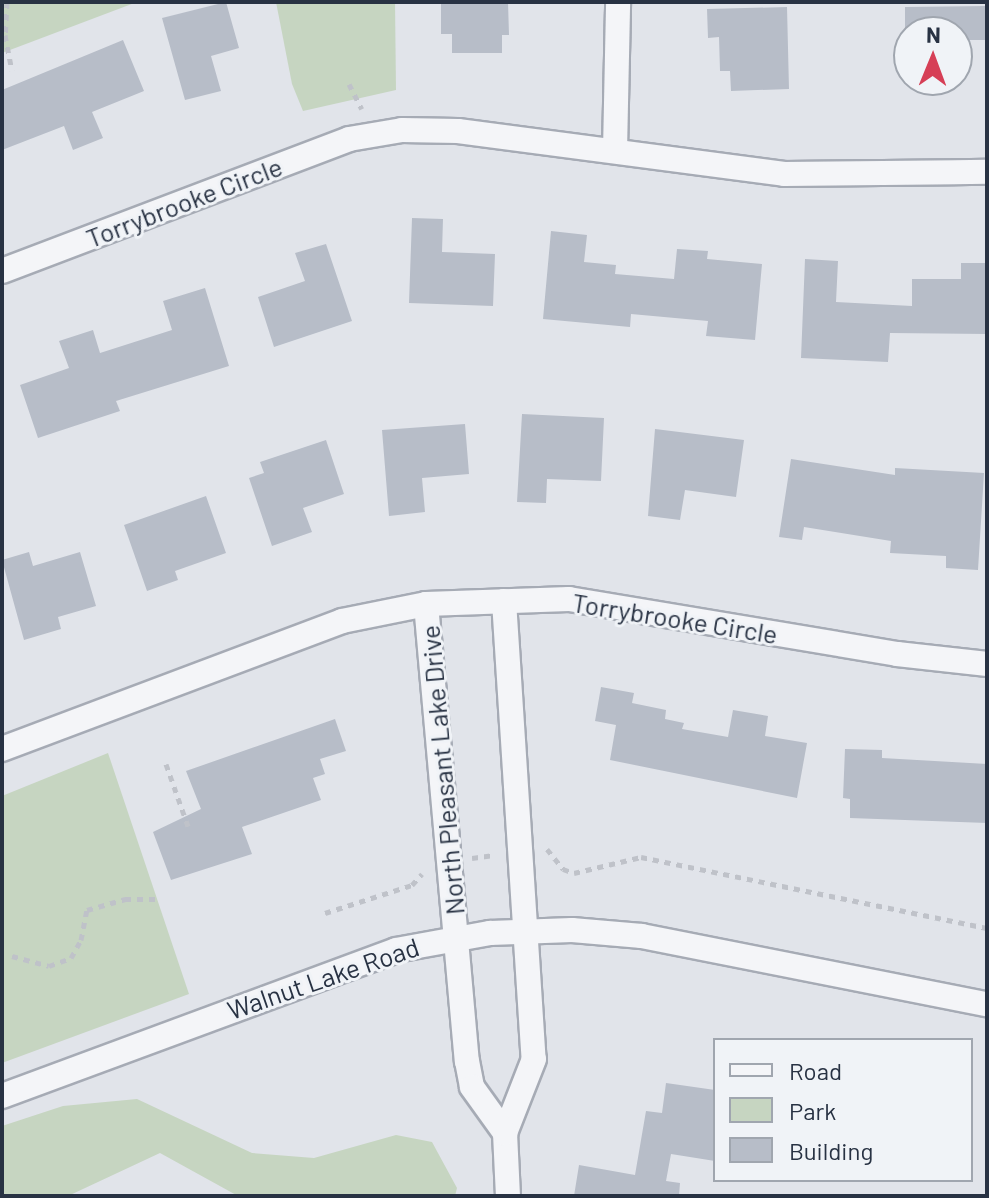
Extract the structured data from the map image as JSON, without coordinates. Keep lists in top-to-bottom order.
{
  "streets": {
    "street": ["Torrybrooke Circle", "North Pleasant Lake Drive", "Walnut Lake Road"]
  },
  "crossings": [
    ["Torrybrooke Circle", "North Pleasant Lake Drive"],
    ["North Pleasant Lake Drive", "Walnut Lake Road"]
  ],
  "legend": ["Road", "Park", "Building"],
  "north": "top"
}
